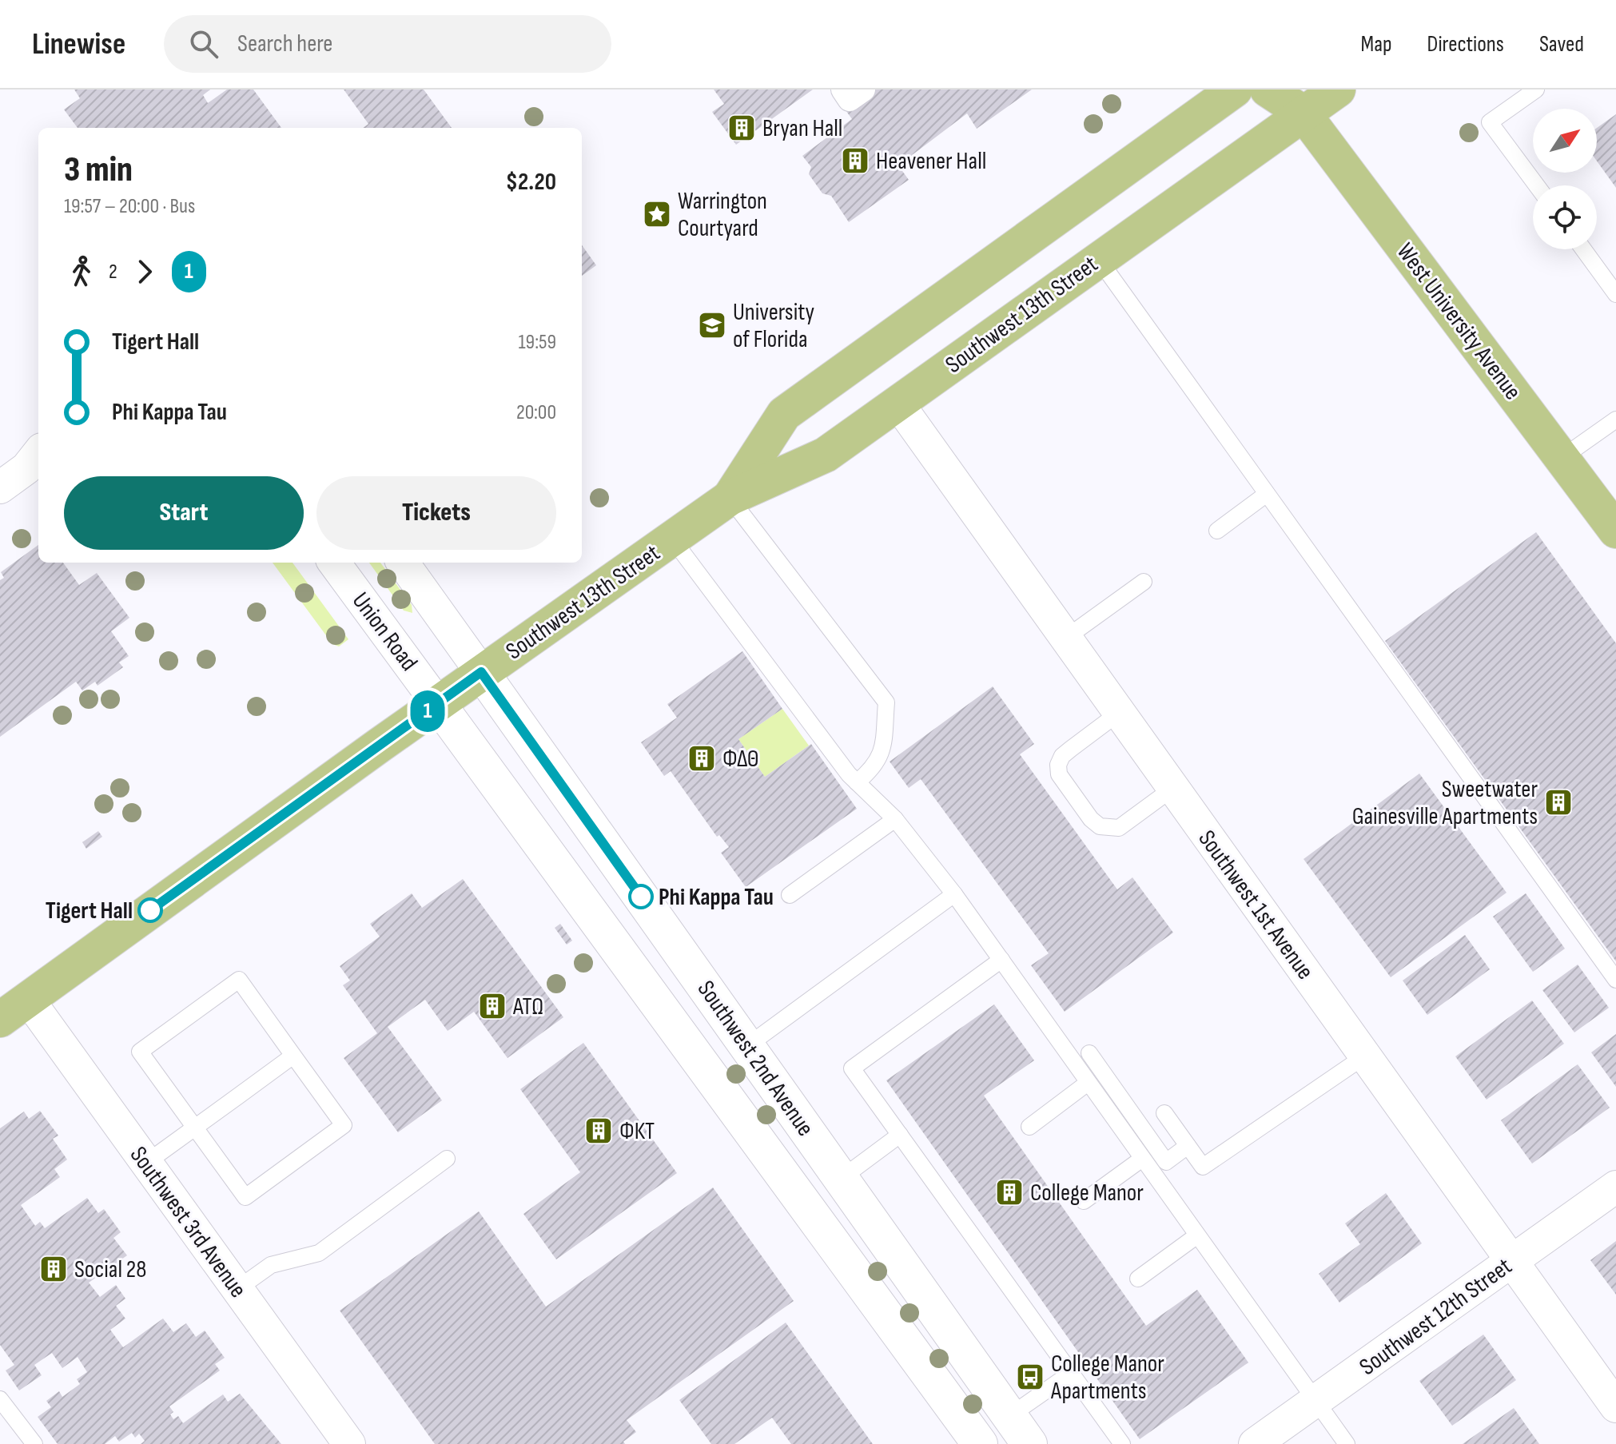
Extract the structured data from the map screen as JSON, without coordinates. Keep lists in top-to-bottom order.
{
  "streets": {
    "main road": ["Southwest 13th Street", "West University Avenue"],
    "street": [
      "Union Road",
      "Southwest 1st Avenue",
      "Southwest 2nd Avenue",
      "Southwest 3rd Avenue",
      "Southwest 12th Street"
    ]
  },
  "crossings": [
    ["Southwest 13th Street", "West University Avenue"],
    ["Southwest 13th Street", "Union Road"],
    ["Southwest 13th Street", "Southwest 1st Avenue"],
    ["Southwest 13th Street", "Southwest 2nd Avenue"],
    ["Southwest 13th Street", "Southwest 3rd Avenue"],
    ["Union Road", "Southwest 2nd Avenue"],
    ["Southwest 1st Avenue", "Southwest 12th Street"]
  ],
  "places": {
    "building": [
      "Bryan Hall",
      "Heavener Hall",
      "ΦΔΘ",
      "Sweetwater Gainesville Apartments",
      "ΑΤΩ",
      "ΦΚΤ",
      "College Manor",
      "Social 28"
    ],
    "place": ["Warrington Courtyard"],
    "school or university": ["University of Florida"],
    "other": ["Phi Kappa Tau", "Tigert Hall"],
    "bus stop": ["College Manor Apartments"]
  },
  "lines": ["bus line 1"],
  "north": "top right",
  "page": {
    "header": "Linewise",
    "search": "Search here",
    "nav": ["Map", "Directions", "Saved"],
    "on_map": "1",
    "heading": ["3 min", "19:57 – 20:00 · Bus", "$2.20"],
    "legs": ["2", "1"],
    "list": [
      {
        "name": "Tigert Hall",
        "value": "19:59"
      },
      {
        "name": "Phi Kappa Tau",
        "value": "20:00"
      }
    ],
    "buttons": ["Start", "Tickets"]
  }
}
